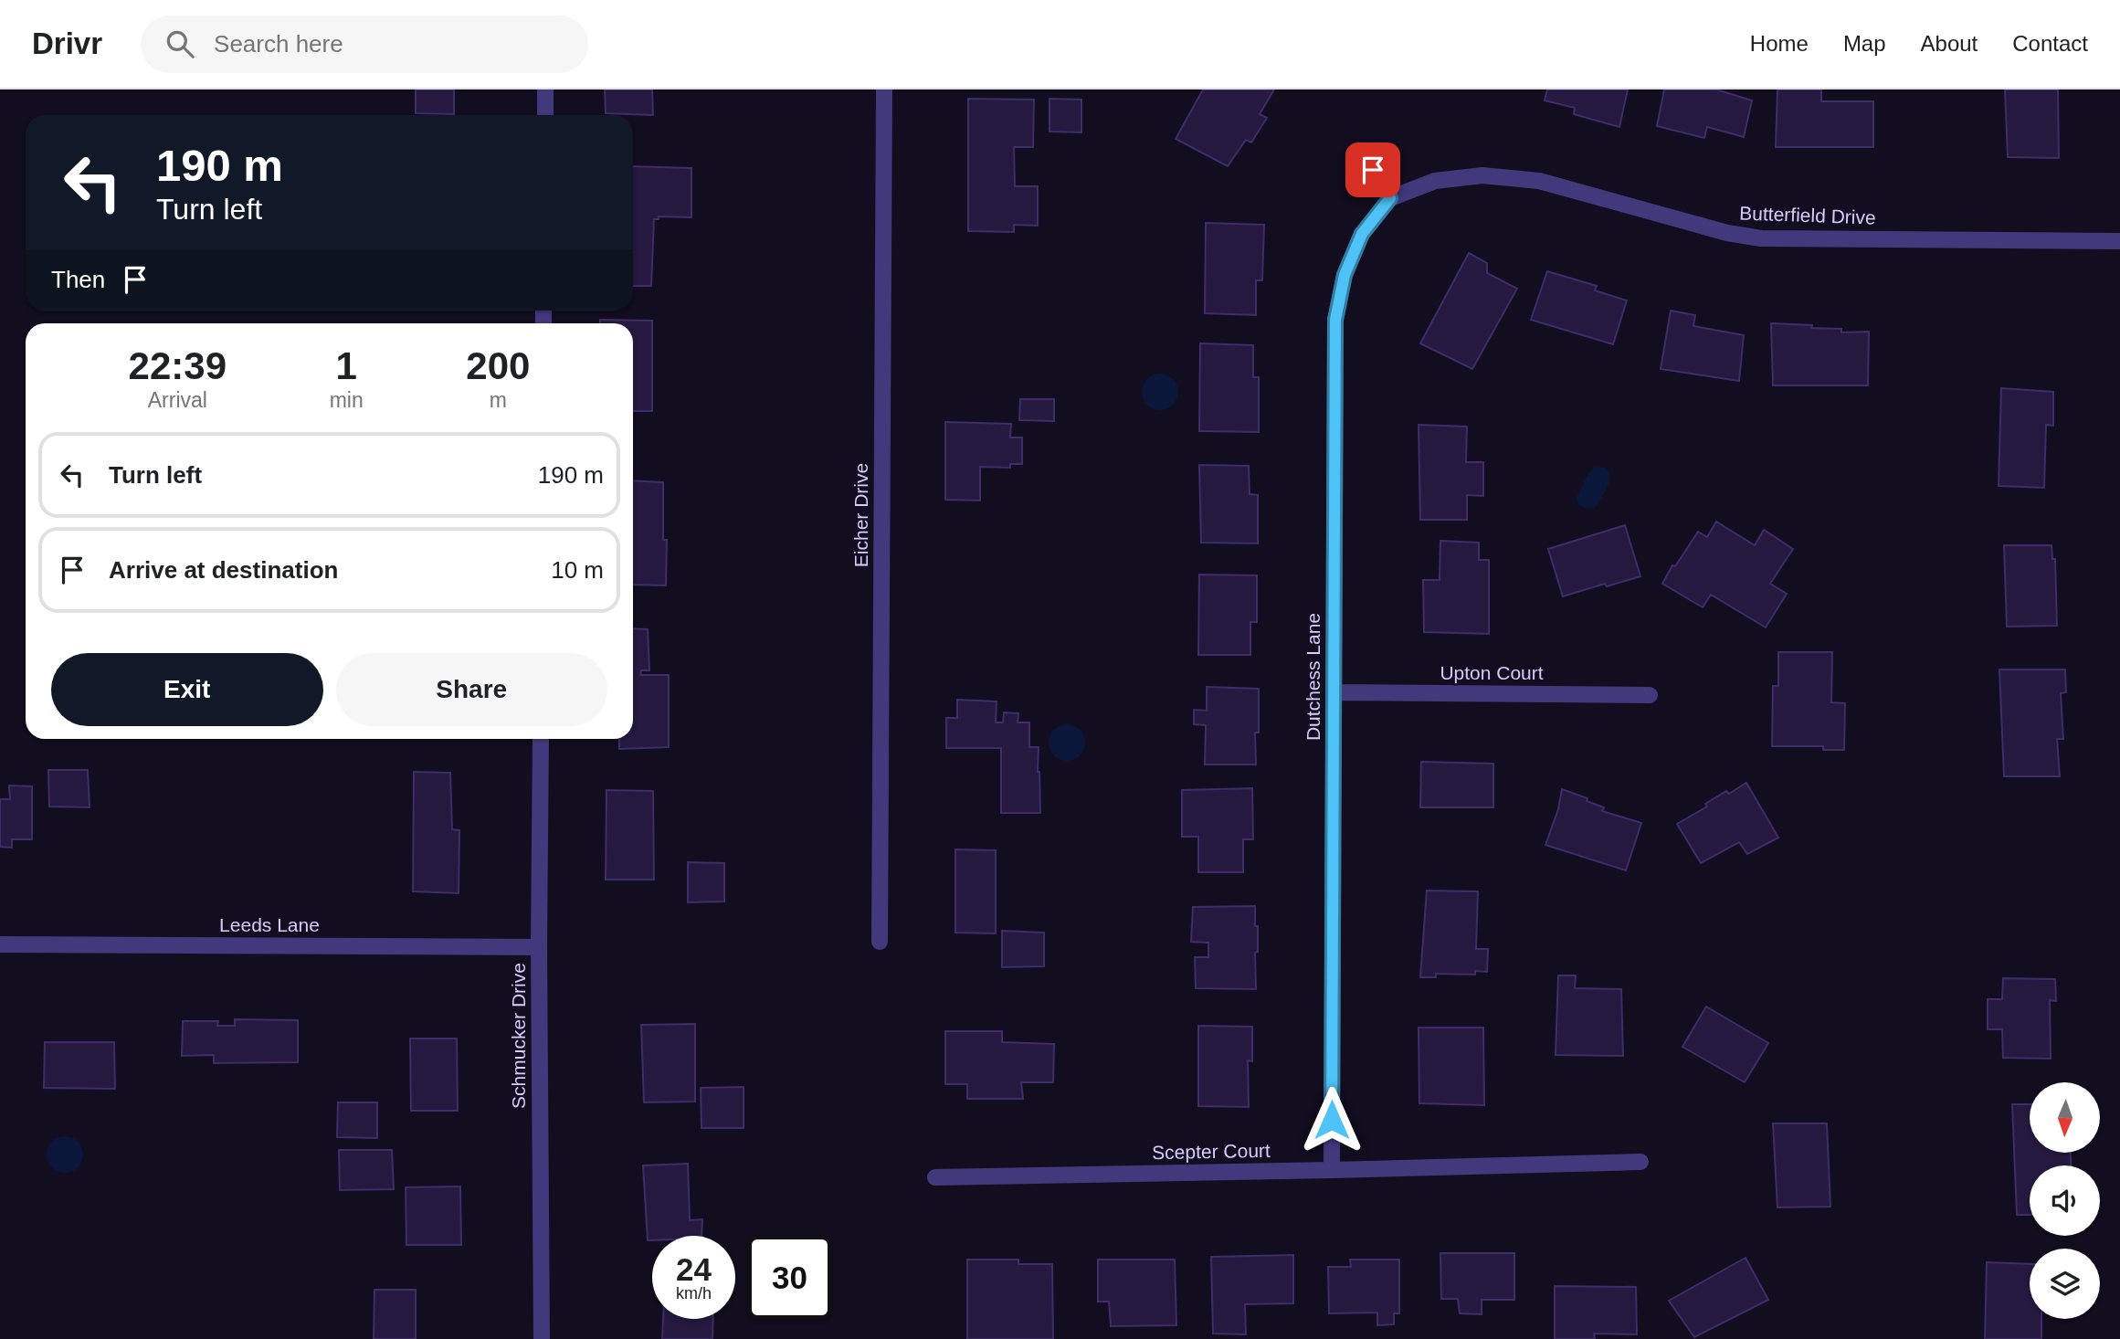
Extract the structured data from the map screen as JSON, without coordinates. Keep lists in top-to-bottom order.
{
  "streets": {
    "street": [
      "Butterfield Drive",
      "Eicher Drive",
      "Upton Court",
      "Dutchess Lane",
      "Leeds Lane",
      "Schmucker Drive",
      "Scepter Court"
    ]
  },
  "crossings": [
    ["Butterfield Drive", "Dutchess Lane"],
    ["Upton Court", "Dutchess Lane"],
    ["Dutchess Lane", "Scepter Court"],
    ["Leeds Lane", "Schmucker Drive"]
  ],
  "north": "bottom",
  "page": {
    "header": "Drivr",
    "search": "Search here",
    "nav": [
      "Home",
      "Map",
      "About",
      "Contact"
    ],
    "turn": ["190 m", "Turn left"],
    "then": "Then",
    "eta": [
      "22:39",
      "Arrival",
      "1",
      "min",
      "200",
      "m"
    ],
    "list": [
      {
        "name": "Turn left",
        "value": "190 m"
      },
      {
        "name": "Arrive at destination",
        "value": "10 m"
      }
    ],
    "buttons": ["Exit", "Share"],
    "speed": "24 km/h",
    "limit": "30"
  }
}
